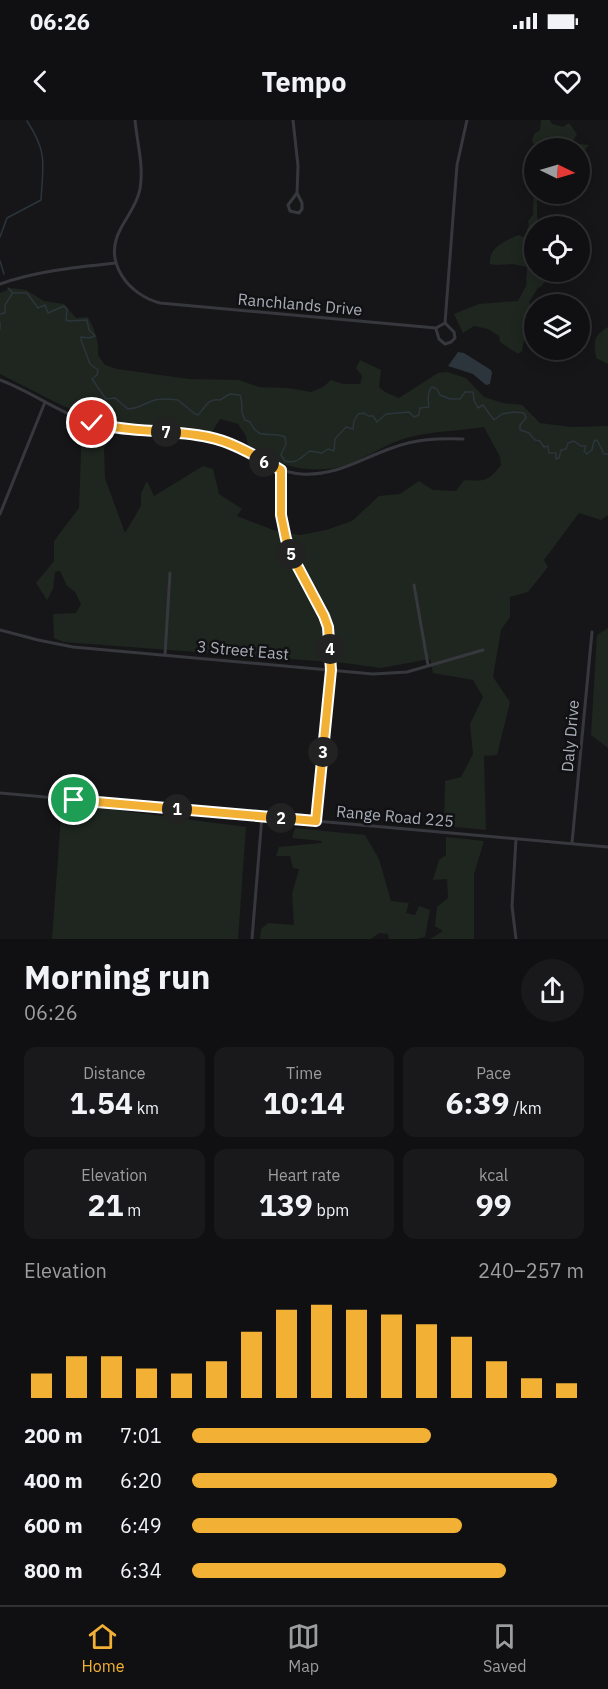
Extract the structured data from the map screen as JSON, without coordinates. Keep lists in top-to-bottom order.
{
  "streets": {
    "street": [
      "Ranchlands Drive",
      "3 Street East",
      "Daly Drive",
      "Range Road 225"
    ]
  },
  "crossings": [
    ["Daly Drive", "Range Road 225"]
  ],
  "north": "right",
  "page": {
    "status": "06:26",
    "header": "Tempo",
    "pins": [
      "7",
      "6",
      "5",
      "4",
      "3",
      "1",
      "2"
    ],
    "heading": ["Morning run", "06:26"],
    "stats": [
      ["Distance", "1.54 km"],
      ["Time", "10:14"],
      ["Pace", "6:39 /km"],
      ["Elevation", "21 m"],
      ["Heart rate", "139 bpm"],
      ["kcal", "99"]
    ],
    "chart": ["Elevation", "240–257 m"],
    "list": [
      {
        "name": "200 m",
        "note": "7:01"
      },
      {
        "name": "400 m",
        "note": "6:20"
      },
      {
        "name": "600 m",
        "note": "6:49"
      },
      {
        "name": "800 m",
        "note": "6:34"
      }
    ],
    "tabs": ["Home", "Map", "Saved"]
  }
}
